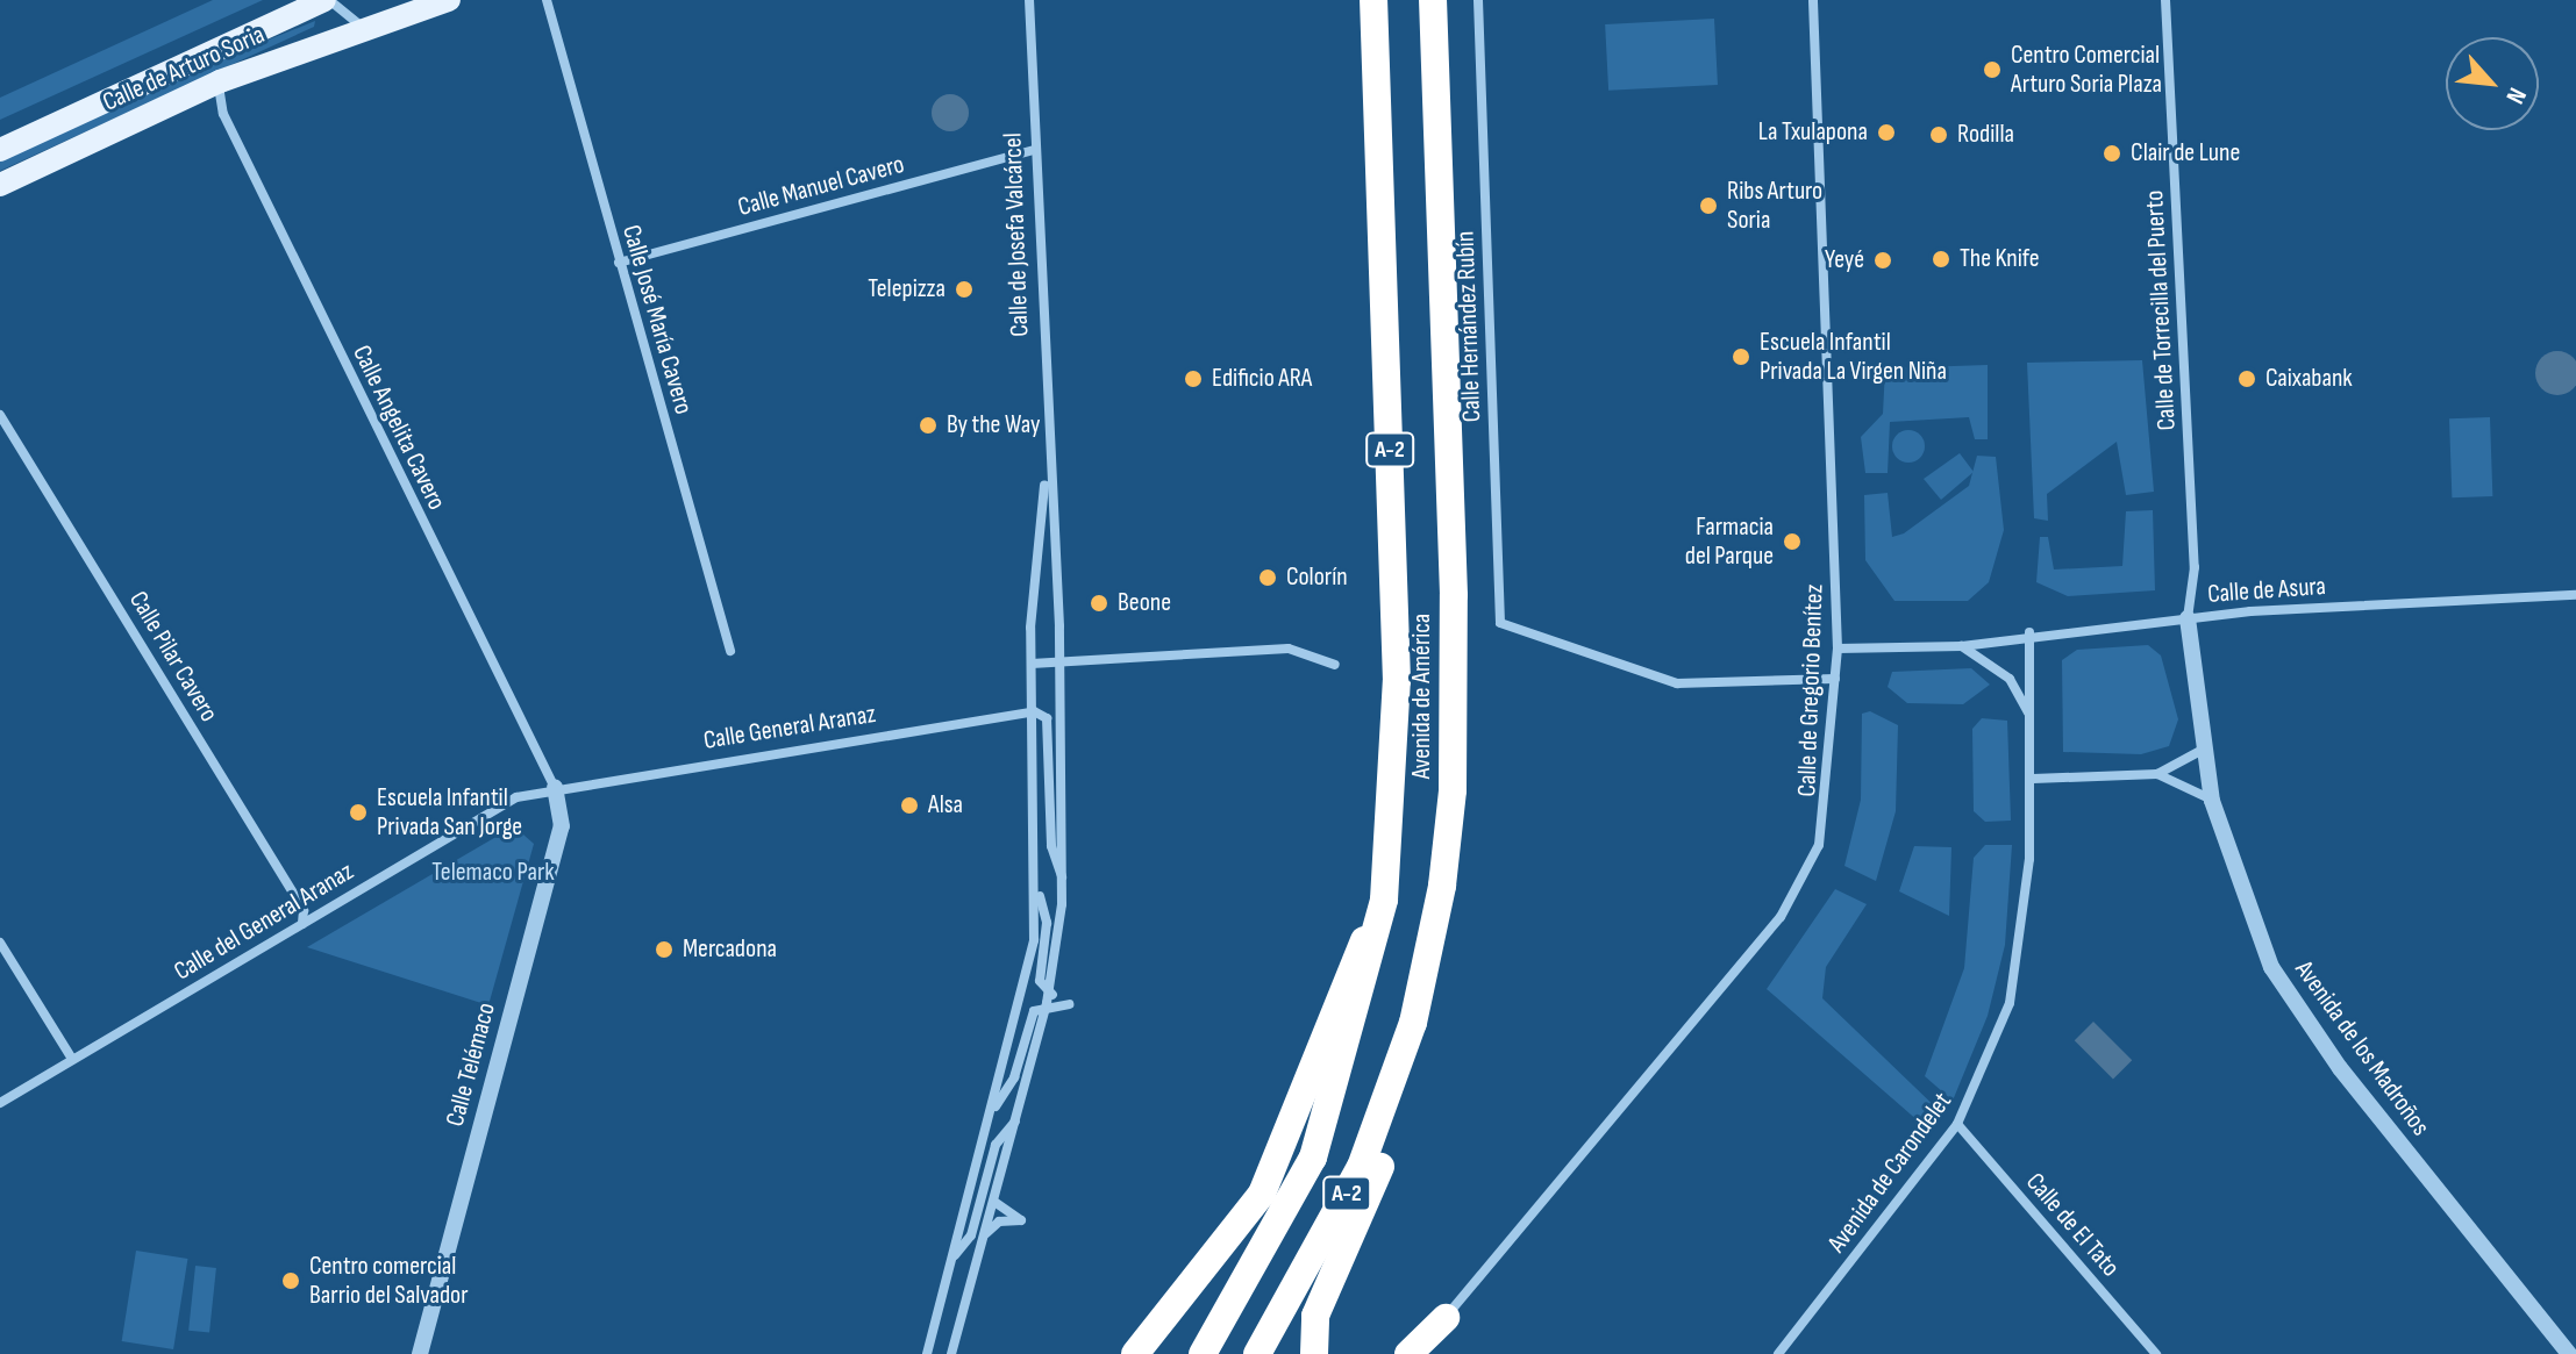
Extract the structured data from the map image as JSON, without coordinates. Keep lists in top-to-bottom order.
{
  "streets": {
    "highway": ["A-2", "Avenida de América"],
    "main road": ["Calle de Arturo Soria"],
    "street": [
      "Calle Manuel Cavero",
      "Calle de Josefa Valcárcel",
      "Calle de Torrecilla del Puerto",
      "Calle José María Cavero",
      "Calle Hernández Rubín",
      "Calle Angelita Cavero",
      "Calle de Asura",
      "Calle Pilar Cavero",
      "Calle de Gregorio Benítez",
      "Calle General Aranaz",
      "Calle del General Aranaz",
      "Avenida de los Madroños",
      "Calle Telémaco",
      "Avenida de Carondelet",
      "Calle de El Tato"
    ]
  },
  "crossings": [
    ["Calle de Arturo Soria", "Calle Angelita Cavero"],
    ["Calle Manuel Cavero", "Calle de Josefa Valcárcel"],
    ["Calle Manuel Cavero", "Calle José María Cavero"],
    ["Calle de Josefa Valcárcel", "Calle General Aranaz"],
    ["Calle de Torrecilla del Puerto", "Calle de Asura"],
    ["Calle de Torrecilla del Puerto", "Avenida de los Madroños"],
    ["Calle Hernández Rubín", "Calle de Gregorio Benítez"],
    ["Calle Angelita Cavero", "Calle General Aranaz"],
    ["Calle Angelita Cavero", "Calle del General Aranaz"],
    ["Calle Angelita Cavero", "Calle Telémaco"],
    ["Calle de Asura", "Calle de Gregorio Benítez"],
    ["Calle de Asura", "Avenida de los Madroños"],
    ["Calle de Asura", "Avenida de Carondelet"],
    ["Calle Pilar Cavero", "Calle del General Aranaz"],
    ["Calle General Aranaz", "Calle del General Aranaz"],
    ["Calle General Aranaz", "Calle Telémaco"],
    ["Calle del General Aranaz", "Calle Telémaco"],
    ["Avenida de Carondelet", "Calle de El Tato"]
  ],
  "parks": ["Telemaco Park"],
  "places": [
    "Centro Comercial Arturo Soria Plaza",
    "La Txulapona",
    "Rodilla",
    "Clair de Lune",
    "Ribs Arturo Soria",
    "The Knife",
    "Yeyé",
    "Telepizza",
    "Escuela Infantil Privada La Virgen Niña",
    "Edificio ARA",
    "Caixabank",
    "By the Way",
    "Farmacia del Parque",
    "Colorín",
    "Beone",
    "Alsa",
    "Escuela Infantil Privada San Jorge",
    "Mercadona",
    "Centro comercial Barrio del Salvador"
  ],
  "north": "bottom right"
}
